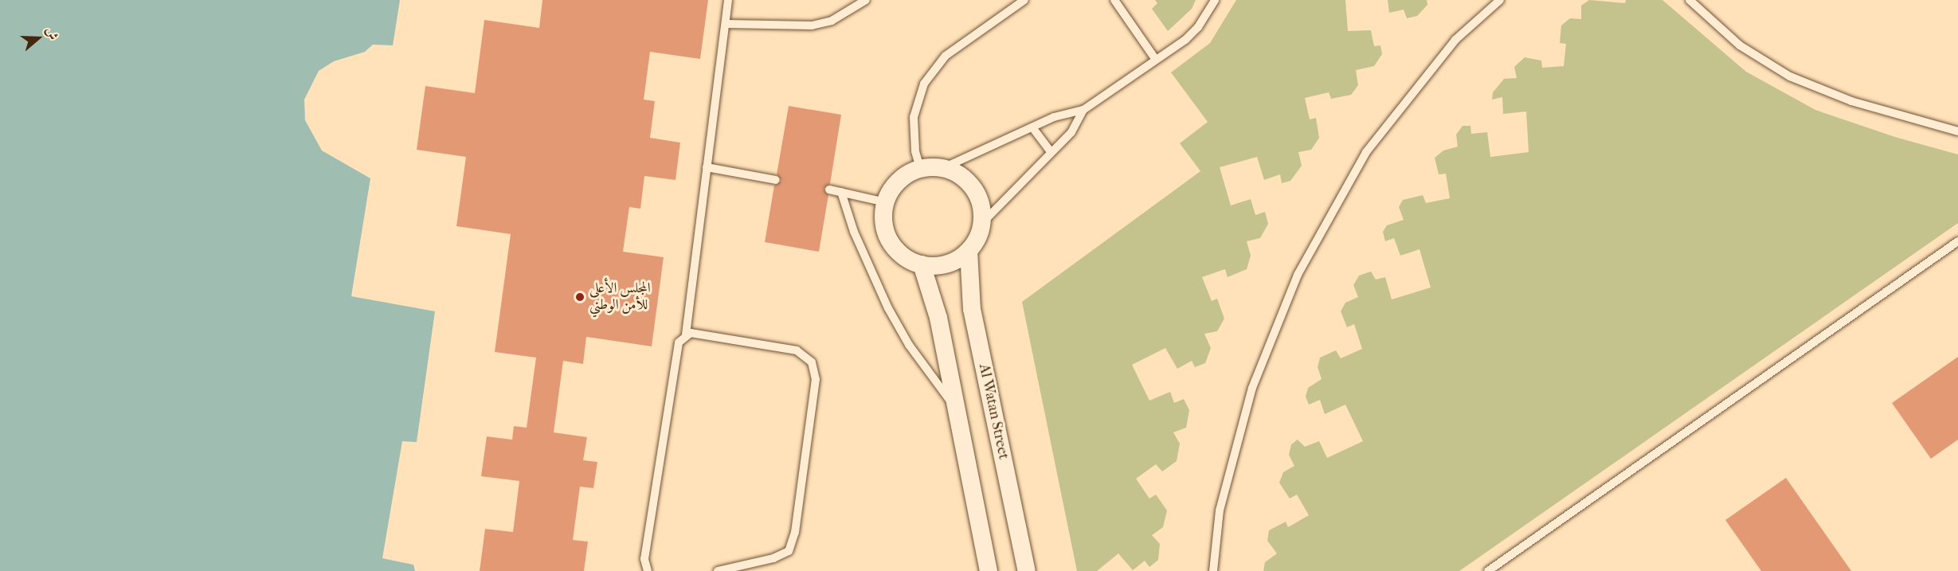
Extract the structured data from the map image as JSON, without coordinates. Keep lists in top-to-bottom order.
{
  "streets": {
    "street": ["Al Watan Street"]
  },
  "places": ["المجلس الأعلى للأمن الوطني"],
  "north": "right"
}
